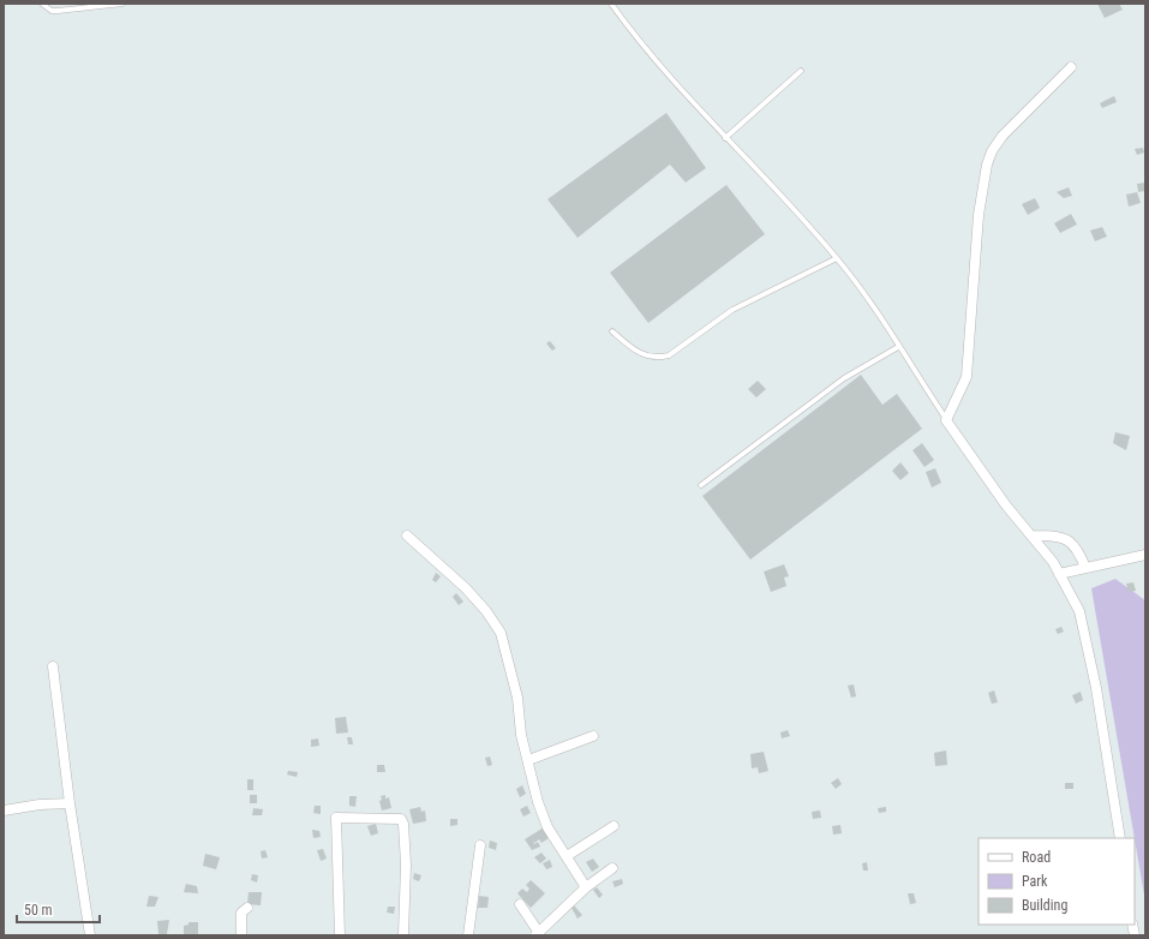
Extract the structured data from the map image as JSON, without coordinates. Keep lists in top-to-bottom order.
{
  "legend": ["Road", "Park", "Building"],
  "scale_bar": "50 m"
}
